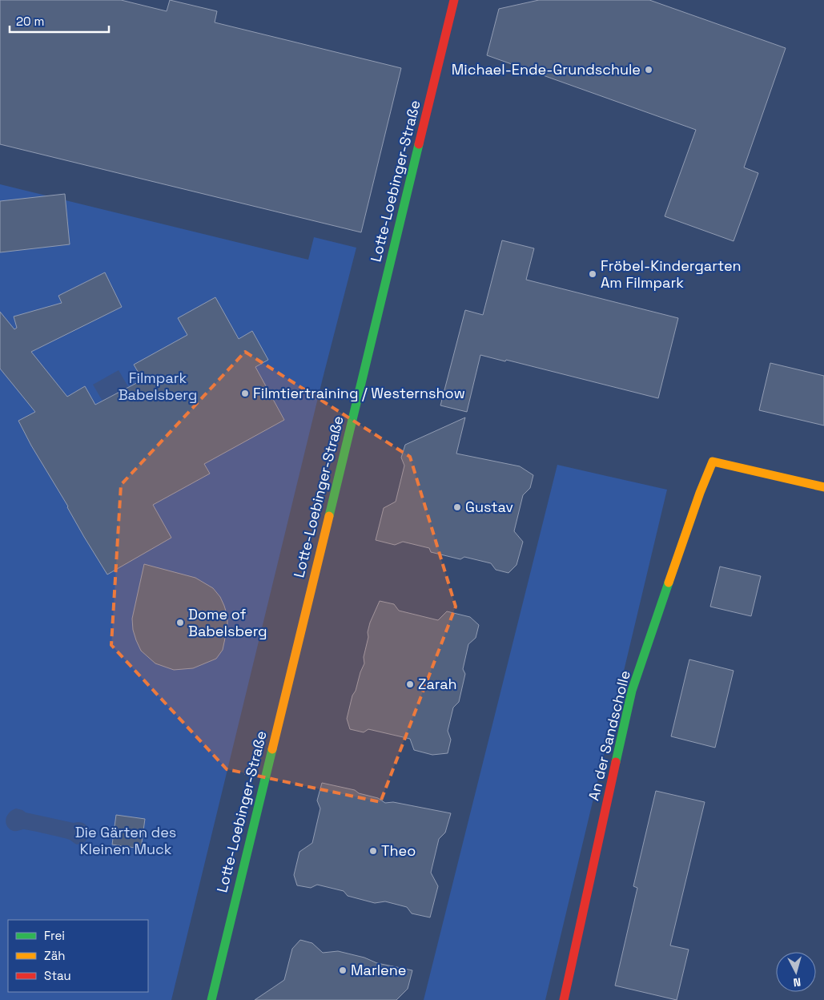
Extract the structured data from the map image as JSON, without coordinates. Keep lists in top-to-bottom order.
{
  "streets": {
    "street": ["Lotte-Loebinger-Straße", "An der Sandscholle"]
  },
  "parks": ["Filmpark Babelsberg", "Die Gärten des Kleinen Muck"],
  "places": [
    "Michael-Ende-Grundschule",
    "Fröbel-Kindergarten Am Filmpark",
    "Filmtiertraining / Westernshow",
    "Gustav",
    "Dome of Babelsberg",
    "Zarah",
    "Theo",
    "Marlene"
  ],
  "legend": ["Frei", "Zäh", "Stau"],
  "scale_bar": "20 m",
  "north": "bottom"
}
